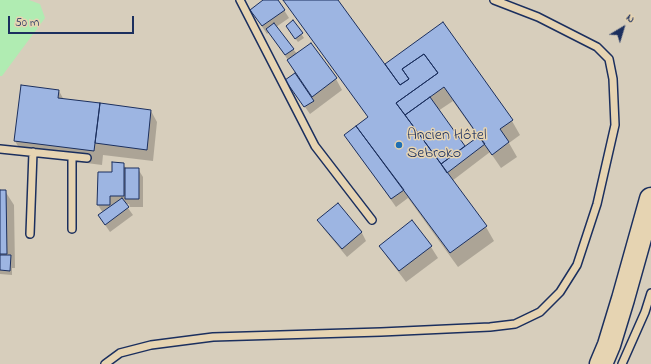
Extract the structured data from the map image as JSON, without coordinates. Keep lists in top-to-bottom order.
{
  "places": ["Ancien Hôtel Sebroko"],
  "scale_bar": "50 m",
  "north": "top right"
}
